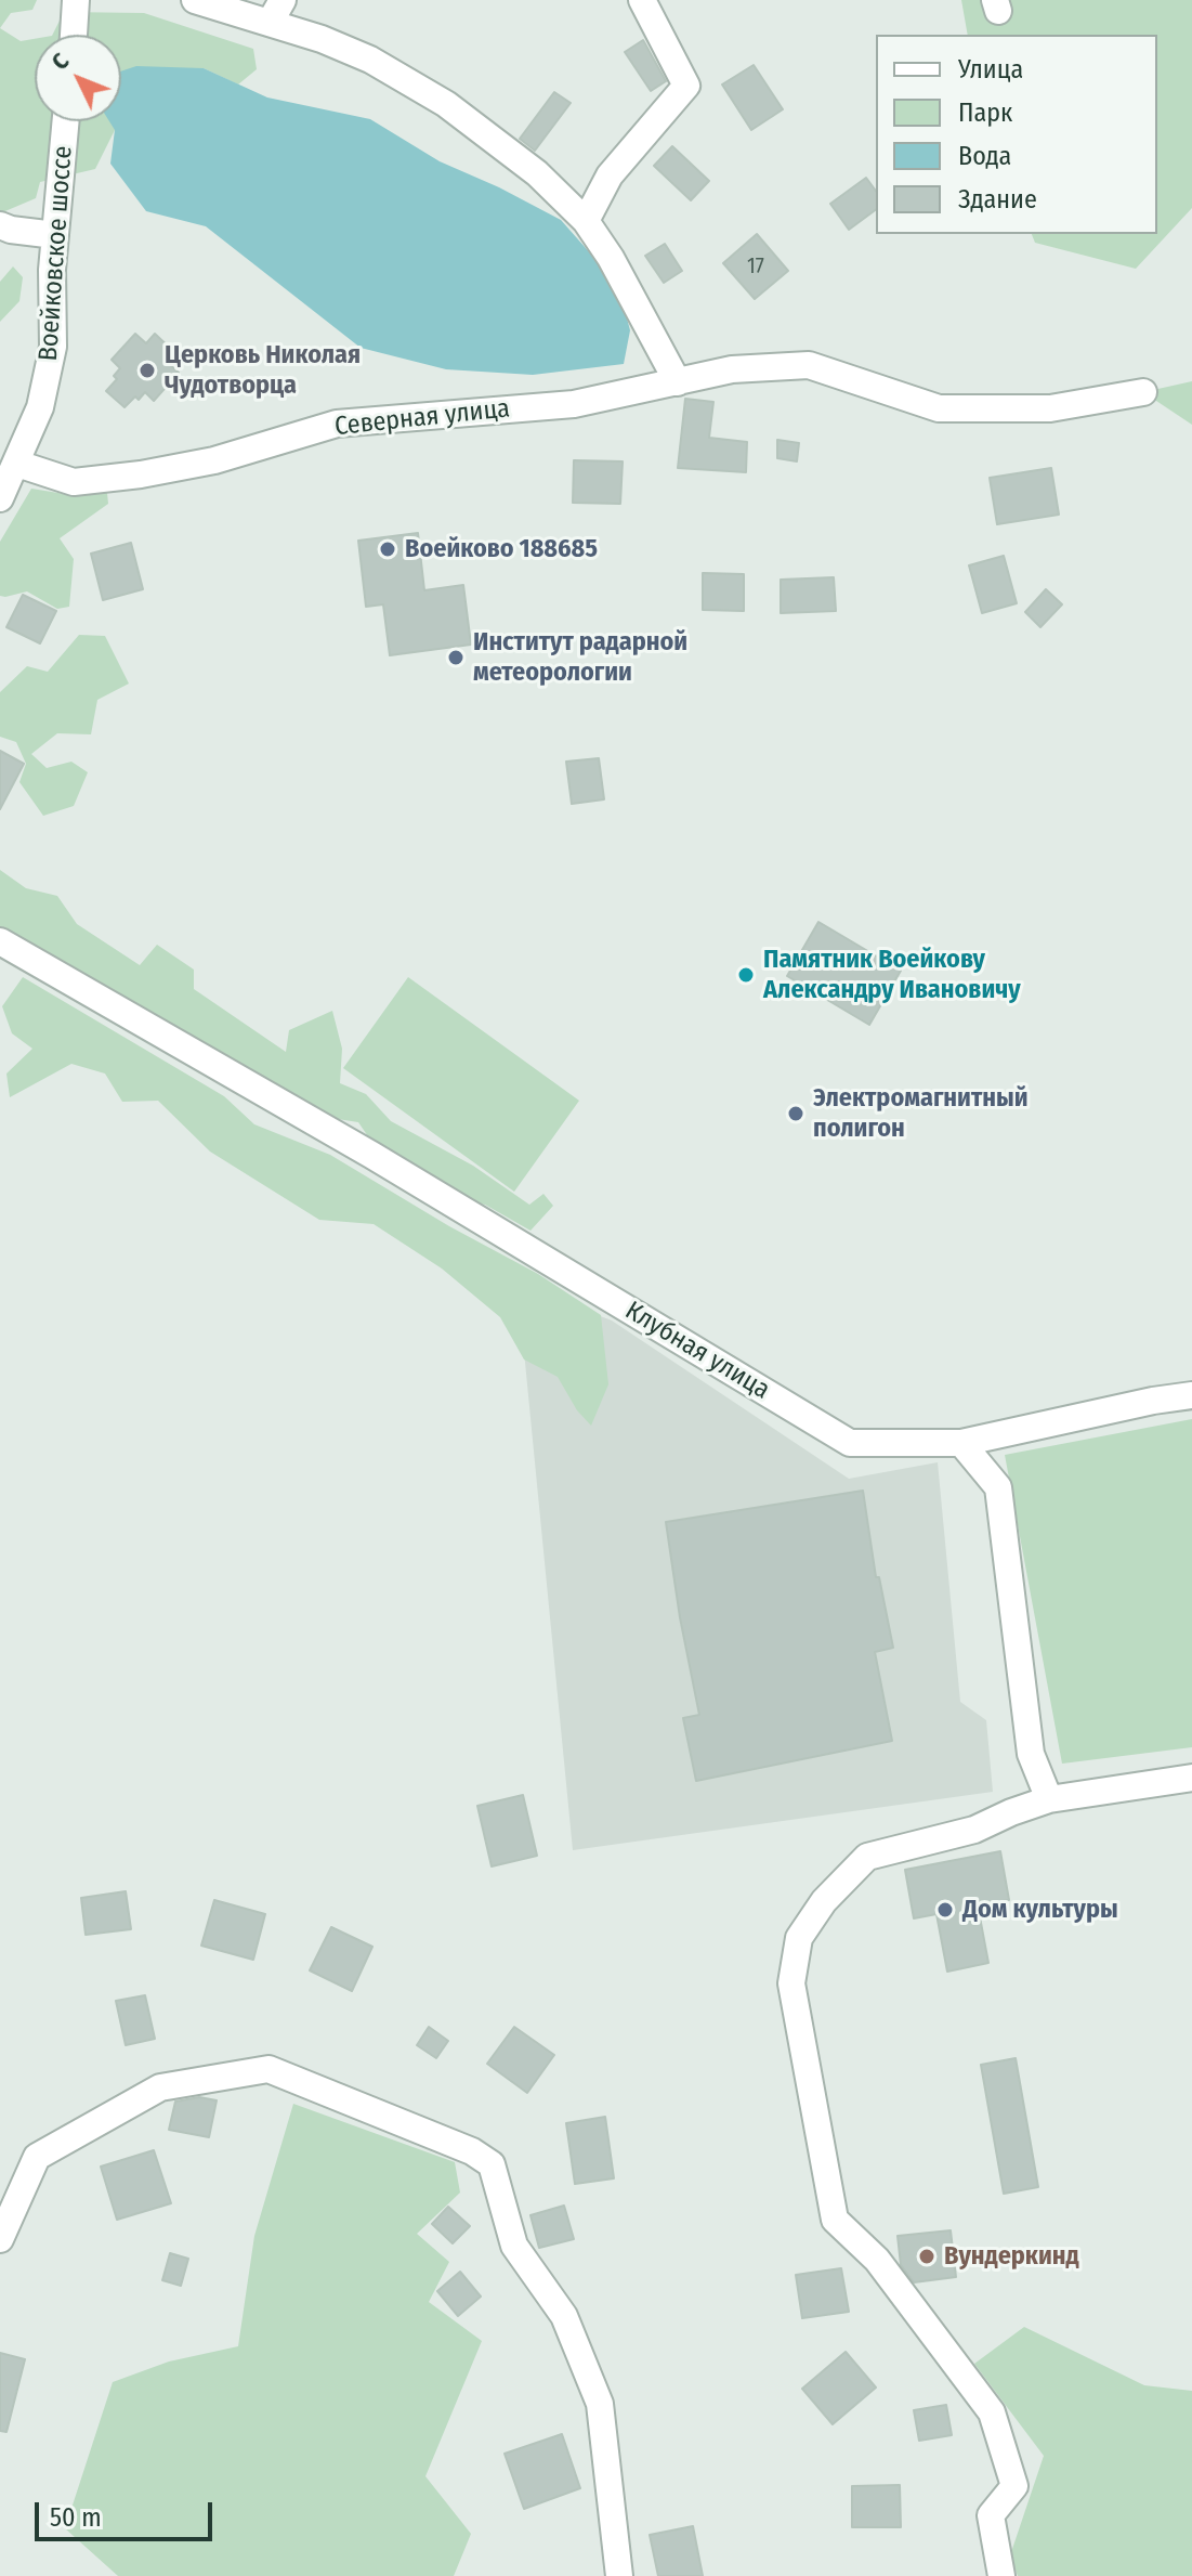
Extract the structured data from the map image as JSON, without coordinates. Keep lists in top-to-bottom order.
{
  "streets": {
    "street": ["Воейковское шоссе", "Северная улица", "Клубная улица"]
  },
  "crossings": [
    ["Воейковское шоссе", "Северная улица"]
  ],
  "places": [
    "Церковь Николая Чудотворца",
    "Воейково 188685",
    "Институт радарной метеорологии",
    "Памятник Воейкову Александру Ивановичу",
    "Электромагнитный полигон",
    "Дом культуры",
    "Вундеркинд"
  ],
  "house_numbers": ["17"],
  "legend": [
    "Улица",
    "Парк",
    "Вода",
    "Здание"
  ],
  "scale_bar": "50 m",
  "north": "top left"
}
